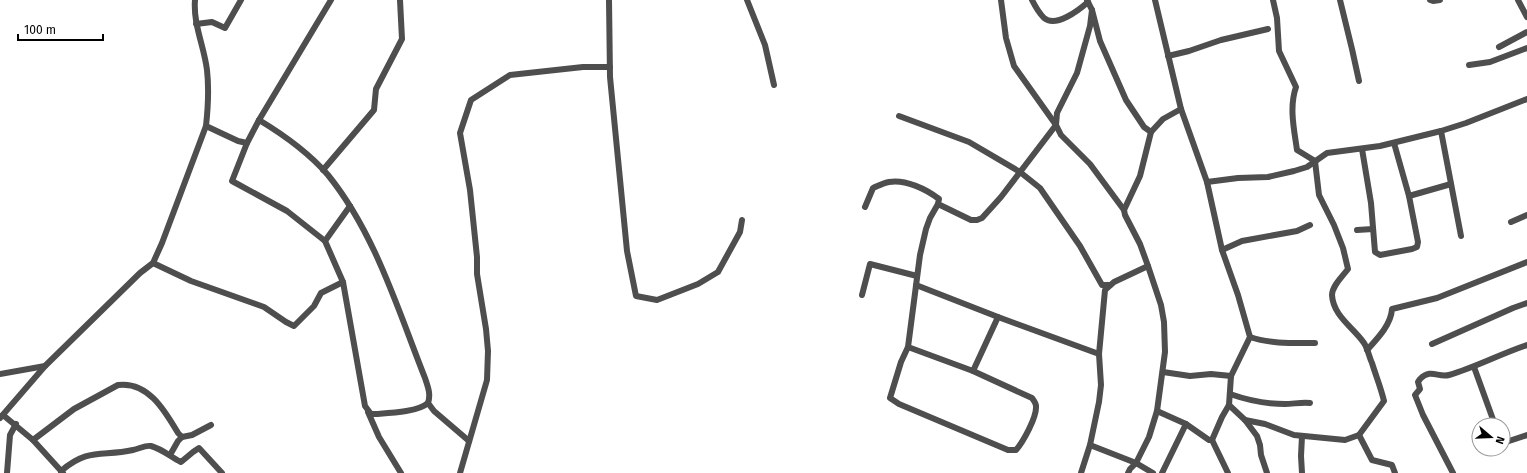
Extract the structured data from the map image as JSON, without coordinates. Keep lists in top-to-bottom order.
{
  "scale_bar": "100 m",
  "north": "right"
}
